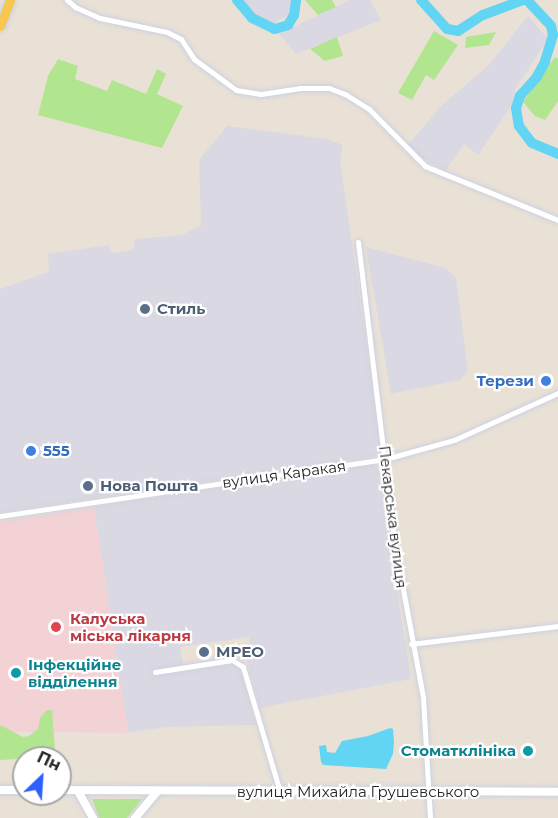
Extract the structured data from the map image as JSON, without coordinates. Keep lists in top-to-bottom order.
{
  "streets": {
    "main road": ["вулиця Михайла Грушевського"],
    "street": ["вулиця Каракая", "Пекарська вулиця"]
  },
  "crossings": [
    ["вулиця Каракая", "Пекарська вулиця"],
    ["Пекарська вулиця", "вулиця Михайла Грушевського"]
  ],
  "places": [
    "Стиль",
    "Терези",
    "555",
    "Нова Пошта",
    "Калуська міська лікарня",
    "МРЕО",
    "Інфекційне відділення",
    "Стоматклініка"
  ],
  "north": "top right"
}
